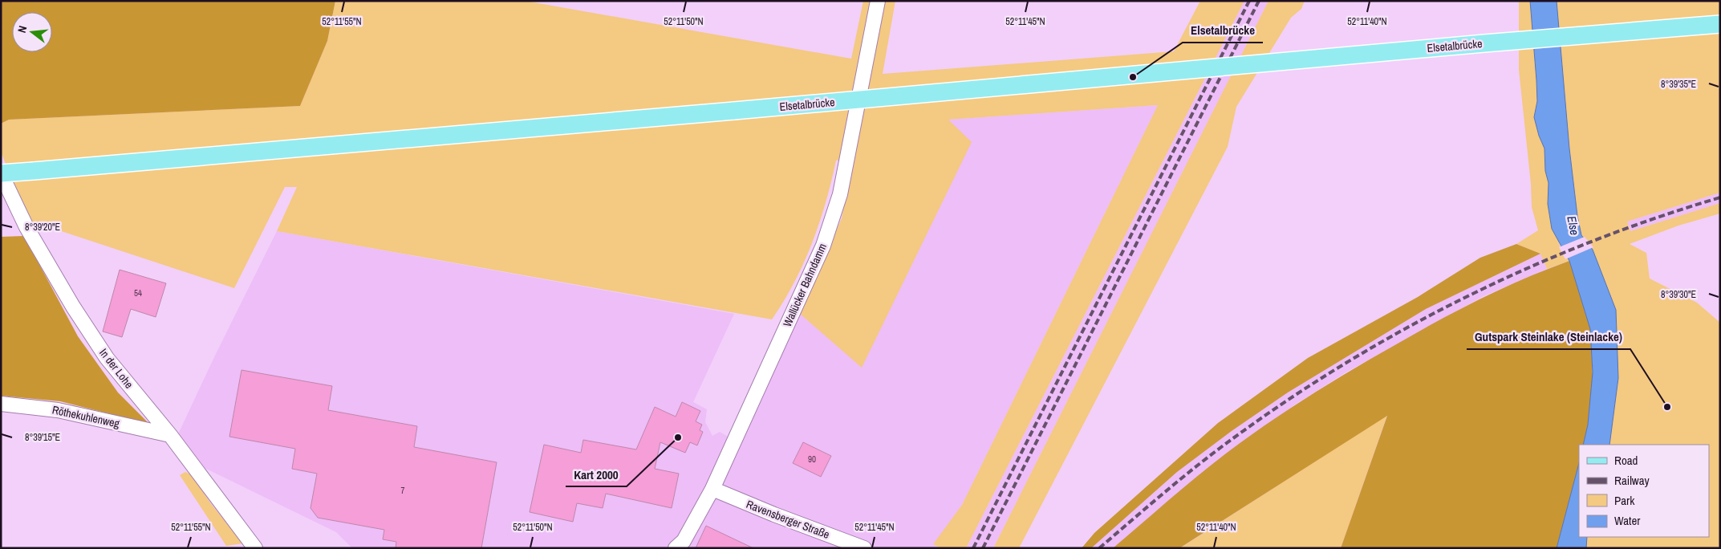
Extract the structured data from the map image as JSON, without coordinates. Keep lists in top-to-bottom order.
{
  "streets": {
    "main road": ["Elsetalbrücke"],
    "street": [
      "Wallücker Bahndamm",
      "In der Lohe",
      "Röthekuhlenweg",
      "Ravensberger Straße"
    ]
  },
  "crossings": [
    ["Elsetalbrücke", "In der Lohe"],
    ["Wallücker Bahndamm", "Ravensberger Straße"],
    ["In der Lohe", "Röthekuhlenweg"]
  ],
  "water": ["Else"],
  "places": ["Elsetalbrücke", "Gutspark Steinlake (Steinlacke)", "Kart 2000"],
  "house_numbers": ["54", "90", "7"],
  "legend": [
    "Road",
    "Railway",
    "Park",
    "Water"
  ],
  "north": "left",
  "coordinates": [
    "52°11'55\"N",
    "52°11'50\"N",
    "52°11'45\"N",
    "52°11'40\"N",
    "8°39'35\"E",
    "8°39'20\"E",
    "8°39'30\"E",
    "8°39'15\"E"
  ]
}
